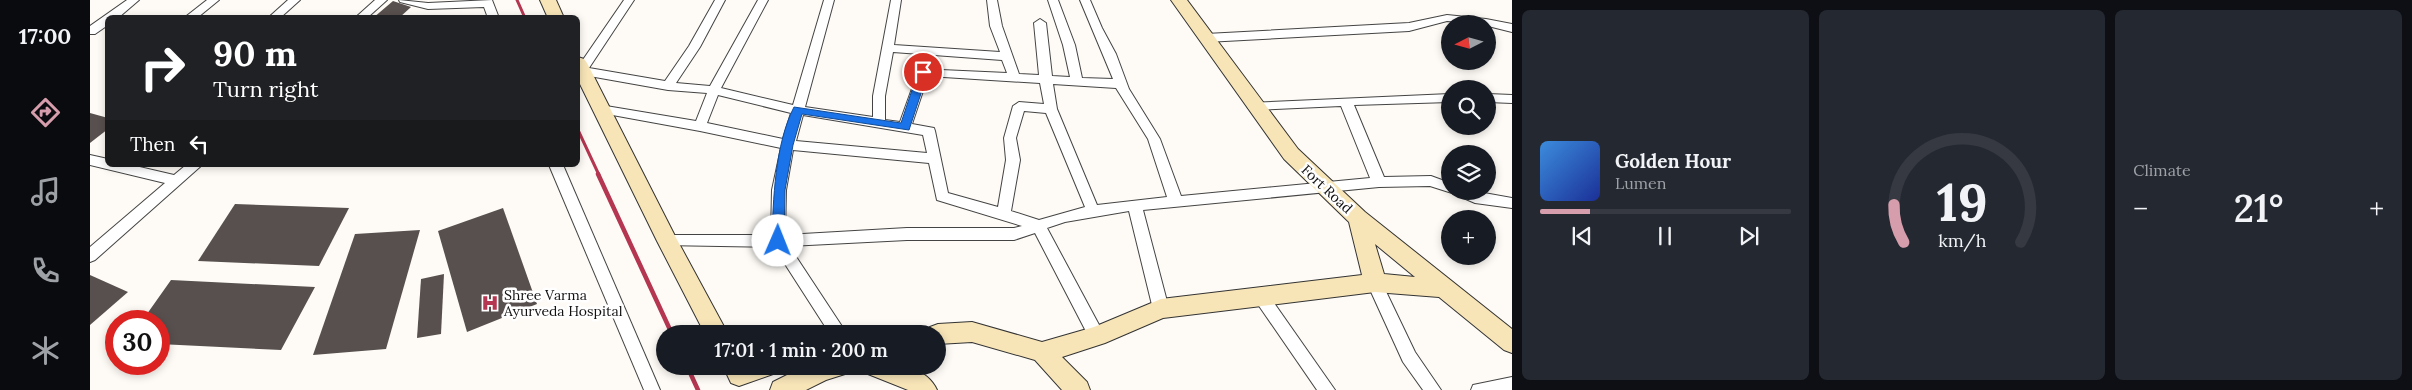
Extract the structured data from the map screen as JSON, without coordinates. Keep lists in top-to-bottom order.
{
  "streets": {
    "street": ["Fort Road"]
  },
  "places": {
    "hospital": ["Shree Varma Ayurveda Hospital"]
  },
  "north": "left",
  "page": {
    "tabs": "17:00",
    "tile": "Climate",
    "map_buttons": "+",
    "turn": ["90 m", "Turn right"],
    "then": "Then",
    "song": ["Golden Hour", "Lumen"],
    "heat": ["−", "21°", "+"],
    "limit": "30",
    "trip": "17:01 · 1 min · 200 m",
    "gauge": ["19", "km/h"]
  }
}
